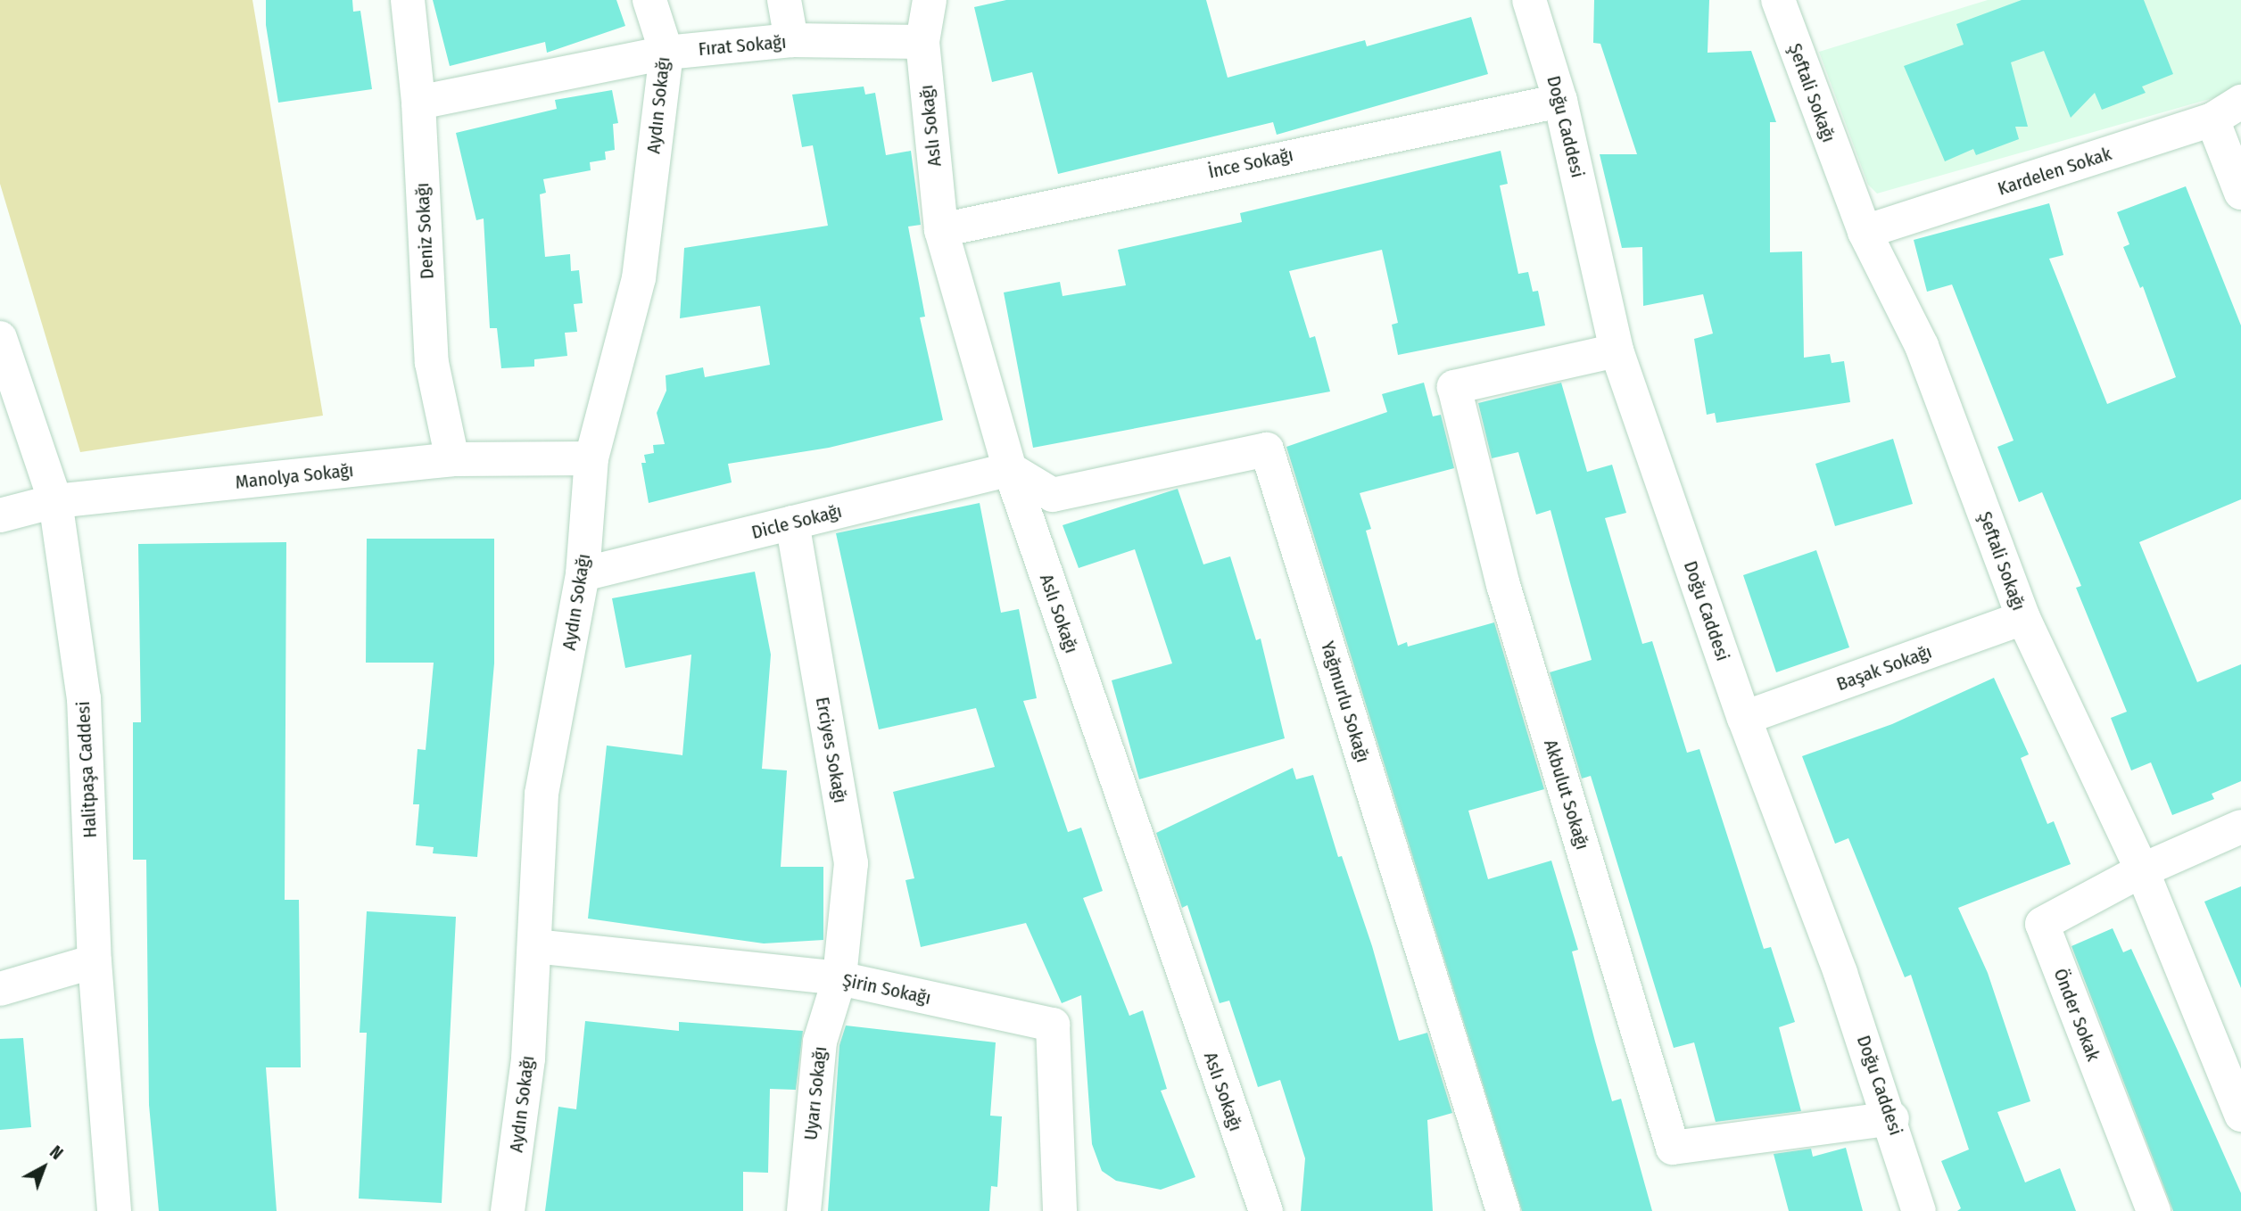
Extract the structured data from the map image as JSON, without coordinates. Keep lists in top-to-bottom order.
{
  "streets": {
    "street": [
      "Fırat Sokağı",
      "Şeftali Sokağı",
      "Aydın Sokağı",
      "Aslı Sokağı",
      "Doğu Caddesi",
      "İnce Sokağı",
      "Kardelen Sokak",
      "Deniz Sokağı",
      "Manolya Sokağı",
      "Dicle Sokağı",
      "Başak Sokağı",
      "Yağmurlu Sokağı",
      "Erciyes Sokağı",
      "Halitpaşa Caddesi",
      "Akbulut Sokağı",
      "Şirin Sokağı",
      "Önder Sokak",
      "Uyarı Sokağı"
    ]
  },
  "crossings": [
    ["Fırat Sokağı", "Aydın Sokağı"],
    ["Fırat Sokağı", "Aslı Sokağı"],
    ["Fırat Sokağı", "Deniz Sokağı"],
    ["Şeftali Sokağı", "Kardelen Sokak"],
    ["Şeftali Sokağı", "Başak Sokağı"],
    ["Şeftali Sokağı", "Önder Sokak"],
    ["Aydın Sokağı", "Manolya Sokağı"],
    ["Aydın Sokağı", "Dicle Sokağı"],
    ["Aydın Sokağı", "Şirin Sokağı"],
    ["Aslı Sokağı", "İnce Sokağı"],
    ["Aslı Sokağı", "Dicle Sokağı"],
    ["Aslı Sokağı", "Yağmurlu Sokağı"],
    ["Doğu Caddesi", "İnce Sokağı"],
    ["Doğu Caddesi", "Başak Sokağı"],
    ["Doğu Caddesi", "Akbulut Sokağı"],
    ["Deniz Sokağı", "Manolya Sokağı"],
    ["Manolya Sokağı", "Halitpaşa Caddesi"],
    ["Dicle Sokağı", "Yağmurlu Sokağı"],
    ["Dicle Sokağı", "Erciyes Sokağı"],
    ["Erciyes Sokağı", "Şirin Sokağı"],
    ["Erciyes Sokağı", "Uyarı Sokağı"],
    ["Şirin Sokağı", "Uyarı Sokağı"]
  ],
  "north": "top right"
}
